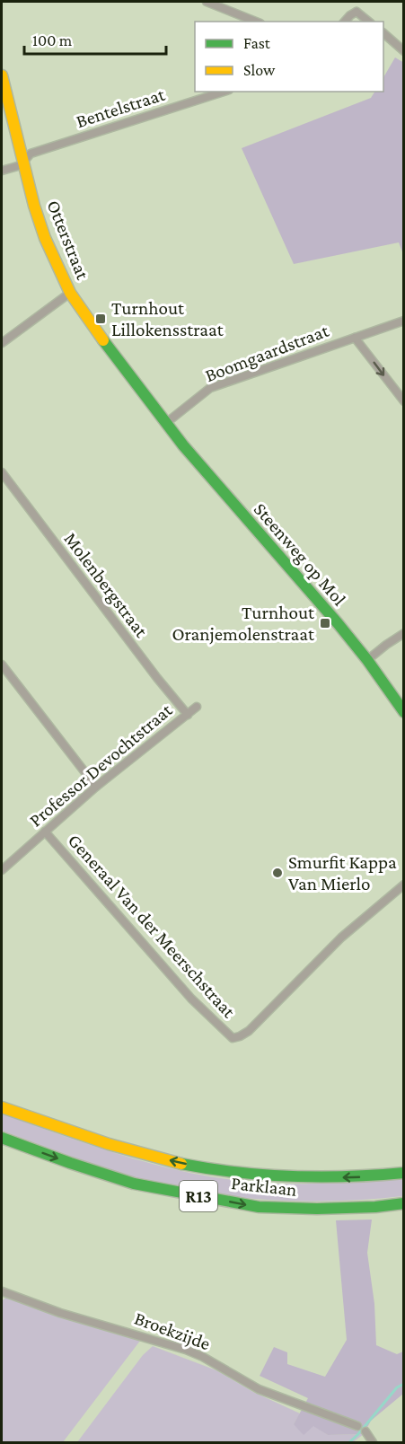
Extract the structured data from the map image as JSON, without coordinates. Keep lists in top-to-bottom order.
{
  "streets": {
    "main road": [
      "Otterstraat",
      "Steenweg op Mol",
      "Parklaan",
      "R13"
    ],
    "street": [
      "Bentelstraat",
      "Boomgaardstraat",
      "Molenbergstraat",
      "Professor Devochtstraat",
      "Generaal Van der Meerschstraat",
      "Broekzijde"
    ]
  },
  "crossings": [
    ["Bentelstraat", "Otterstraat"],
    ["Otterstraat", "Boomgaardstraat"],
    ["Otterstraat", "Steenweg op Mol"],
    ["Boomgaardstraat", "Steenweg op Mol"],
    ["Molenbergstraat", "Professor Devochtstraat"],
    ["Professor Devochtstraat", "Generaal Van der Meerschstraat"]
  ],
  "places": {
    "transit": ["Turnhout Lillokensstraat", "Turnhout Oranjemolenstraat"],
    "other": ["Smurfit Kappa Van Mierlo"]
  },
  "legend": ["Fast", "Slow"],
  "scale_bar": "100 m"
}
